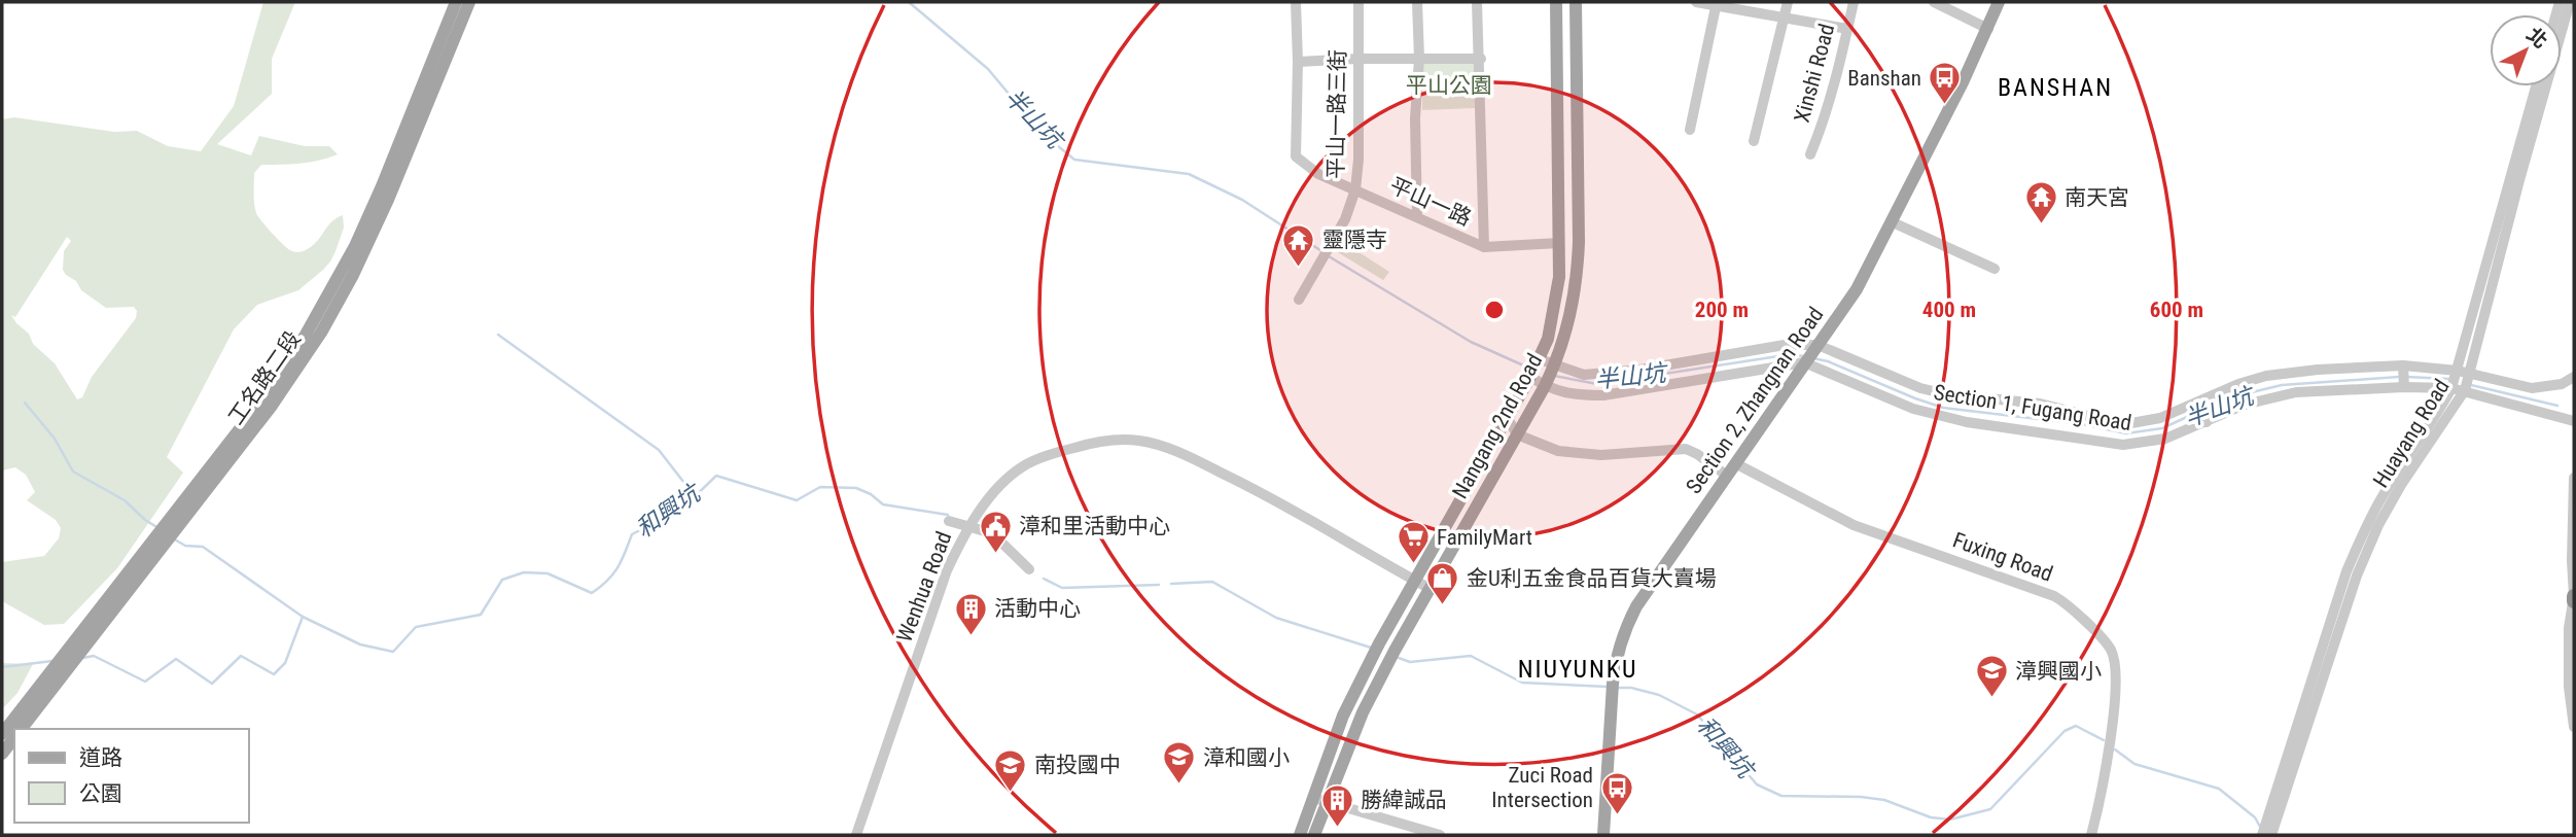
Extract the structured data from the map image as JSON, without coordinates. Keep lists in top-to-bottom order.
{
  "streets": {
    "main road": ["工名路二段", "Section 2, Zhangnan Road", "Nangang 2nd Road"],
    "street": [
      "Xinshi Road",
      "平山一路三街",
      "平山一路",
      "Section 1, Fugang Road",
      "Huayang Road",
      "Fuxing Road",
      "Wenhua Road"
    ]
  },
  "crossings": [
    ["平山一路三街", "平山一路"],
    ["平山一路", "Nangang 2nd Road"],
    ["Section 2, Zhangnan Road", "Section 1, Fugang Road"],
    ["Section 2, Zhangnan Road", "Fuxing Road"],
    ["Section 1, Fugang Road", "Nangang 2nd Road"],
    ["Section 1, Fugang Road", "Huayang Road"],
    ["Nangang 2nd Road", "Wenhua Road"]
  ],
  "districts": ["BANSHAN", "NIUYUNKU"],
  "water": ["半山坑", "和興坑"],
  "parks": ["平山公園"],
  "places": {
    "bus stop": ["Banshan", "Zuci Road Intersection"],
    "temple": ["南天宮", "靈隱寺"],
    "public building": ["漳和里活動中心"],
    "supermarket": ["FamilyMart"],
    "shop": ["金U利五金食品百貨大賣場"],
    "building": ["活動中心", "勝緯誠品"],
    "school or university": ["漳興國小", "漳和國小", "南投國中"]
  },
  "legend": ["道路", "公園"],
  "north": "top right",
  "rings": ["200 m", "400 m", "600 m"]
}
